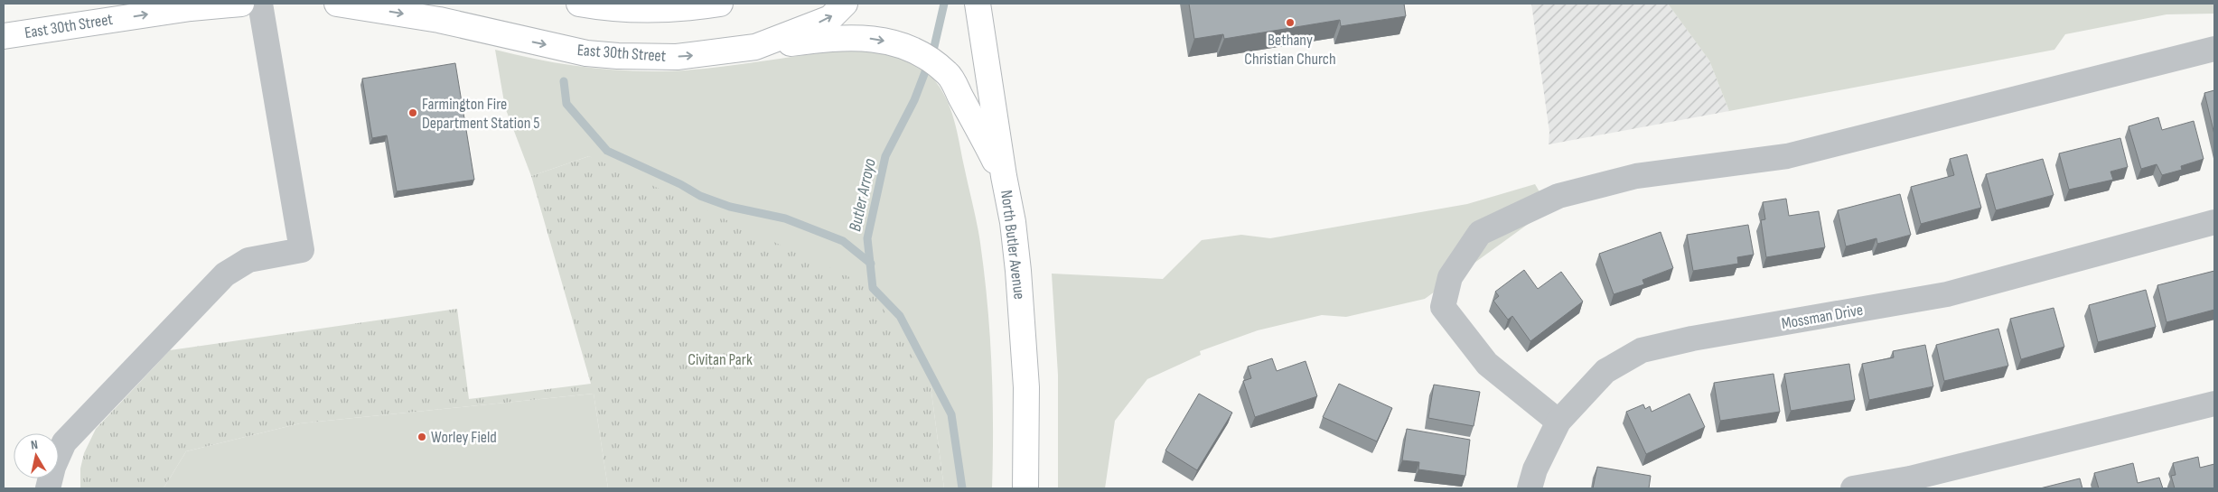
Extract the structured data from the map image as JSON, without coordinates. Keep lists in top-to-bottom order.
{
  "streets": {
    "main road": ["East 30th Street", "North Butler Avenue"],
    "street": ["Mossman Drive"]
  },
  "one_way": ["East 30th Street"],
  "water": ["Butler Arroyo"],
  "parks": ["Civitan Park"],
  "places": ["Bethany Christian Church", "Farmington Fire Department Station 5", "Worley Field"],
  "north": "top"
}
